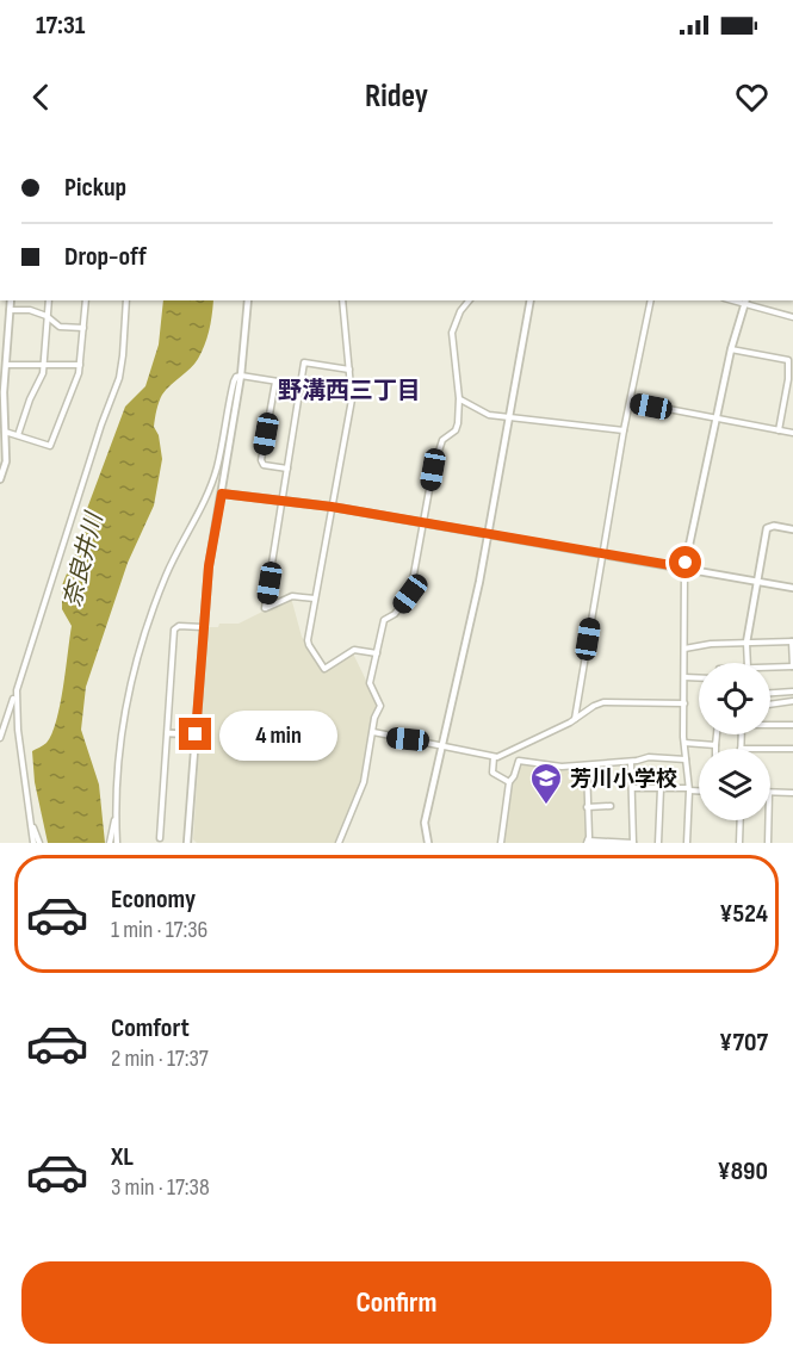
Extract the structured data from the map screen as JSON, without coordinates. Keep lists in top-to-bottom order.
{
  "districts": ["野溝西三丁目"],
  "water": ["奈良井川"],
  "places": {
    "school or university": ["芳川小学校"]
  },
  "page": {
    "status": "17:31",
    "header": "Ridey",
    "banner": ["Pickup", "Drop-off"],
    "bubble": "4 min",
    "list": [
      {
        "name": "Economy",
        "note": "1 min · 17:36",
        "value": "¥524"
      },
      {
        "name": "Comfort",
        "note": "2 min · 17:37",
        "value": "¥707"
      },
      {
        "name": "XL",
        "note": "3 min · 17:38",
        "value": "¥890"
      }
    ],
    "buttons": "Confirm"
  }
}
